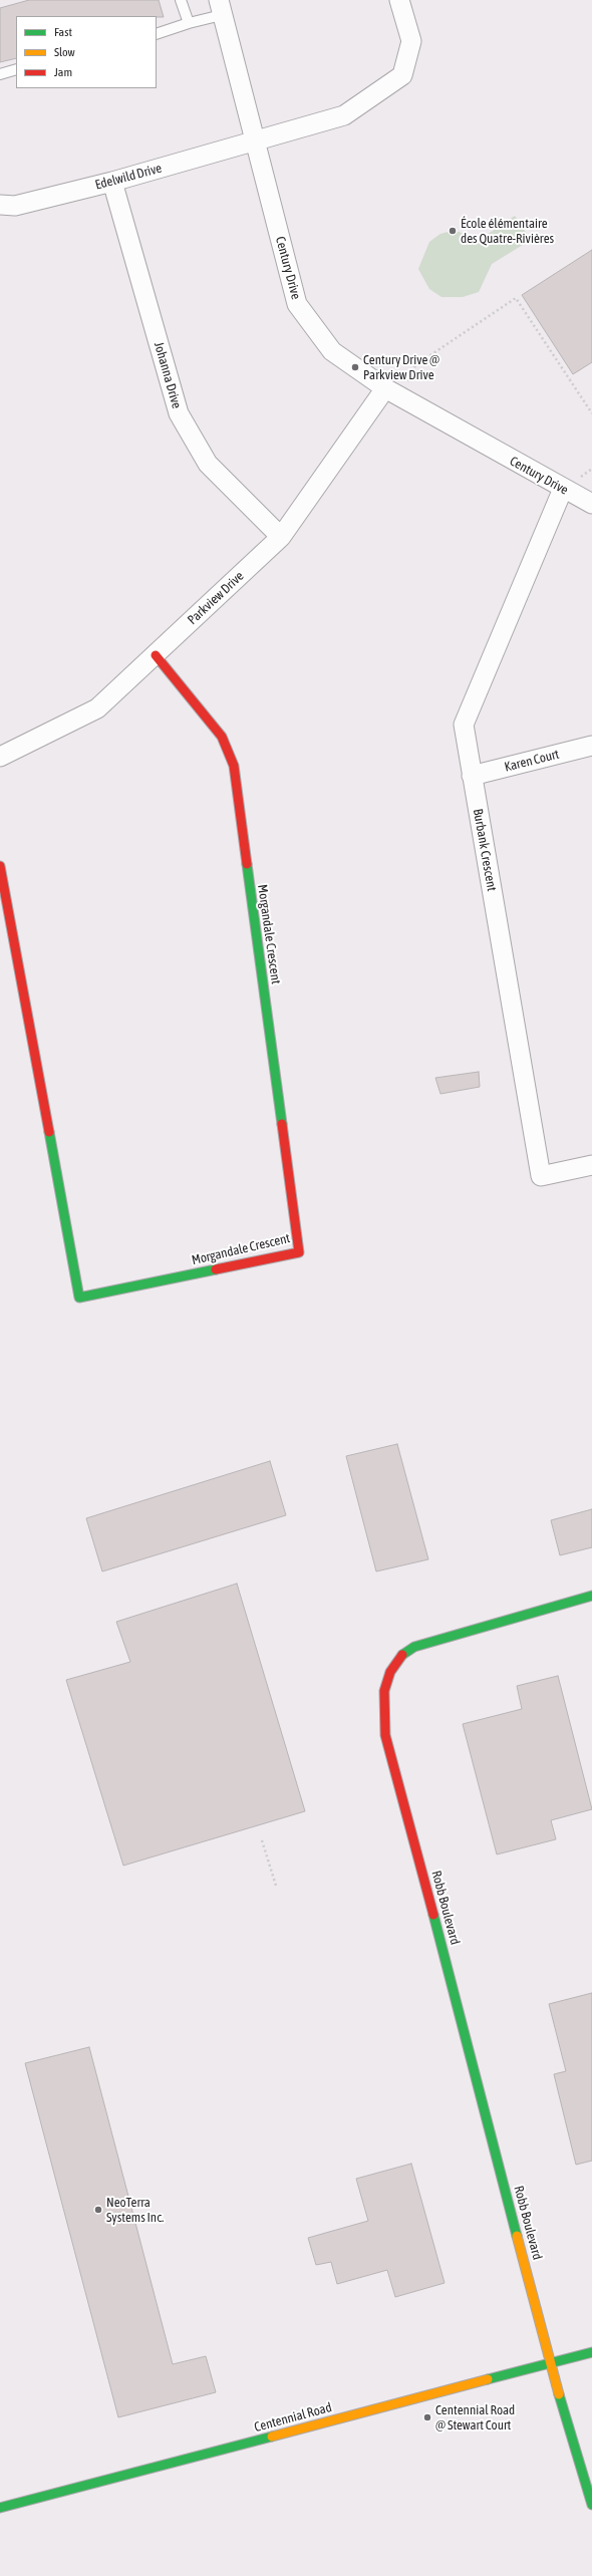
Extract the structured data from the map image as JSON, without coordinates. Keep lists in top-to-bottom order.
{
  "streets": {
    "street": [
      "Edelwild Drive",
      "Century Drive",
      "Johanna Drive",
      "Parkview Drive",
      "Karen Court",
      "Burbank Crescent",
      "Morgandale Crescent",
      "Robb Boulevard",
      "Centennial Road"
    ]
  },
  "crossings": [
    ["Edelwild Drive", "Century Drive"],
    ["Edelwild Drive", "Johanna Drive"],
    ["Century Drive", "Parkview Drive"],
    ["Century Drive", "Burbank Crescent"],
    ["Johanna Drive", "Parkview Drive"],
    ["Parkview Drive", "Morgandale Crescent"],
    ["Karen Court", "Burbank Crescent"],
    ["Robb Boulevard", "Centennial Road"]
  ],
  "places": [
    "École élémentaire des Quatre-Rivières",
    "Century Drive @ Parkview Drive",
    "NeoTerra Systems Inc.",
    "Centennial Road @ Stewart Court"
  ],
  "legend": ["Fast", "Slow", "Jam"]
}
